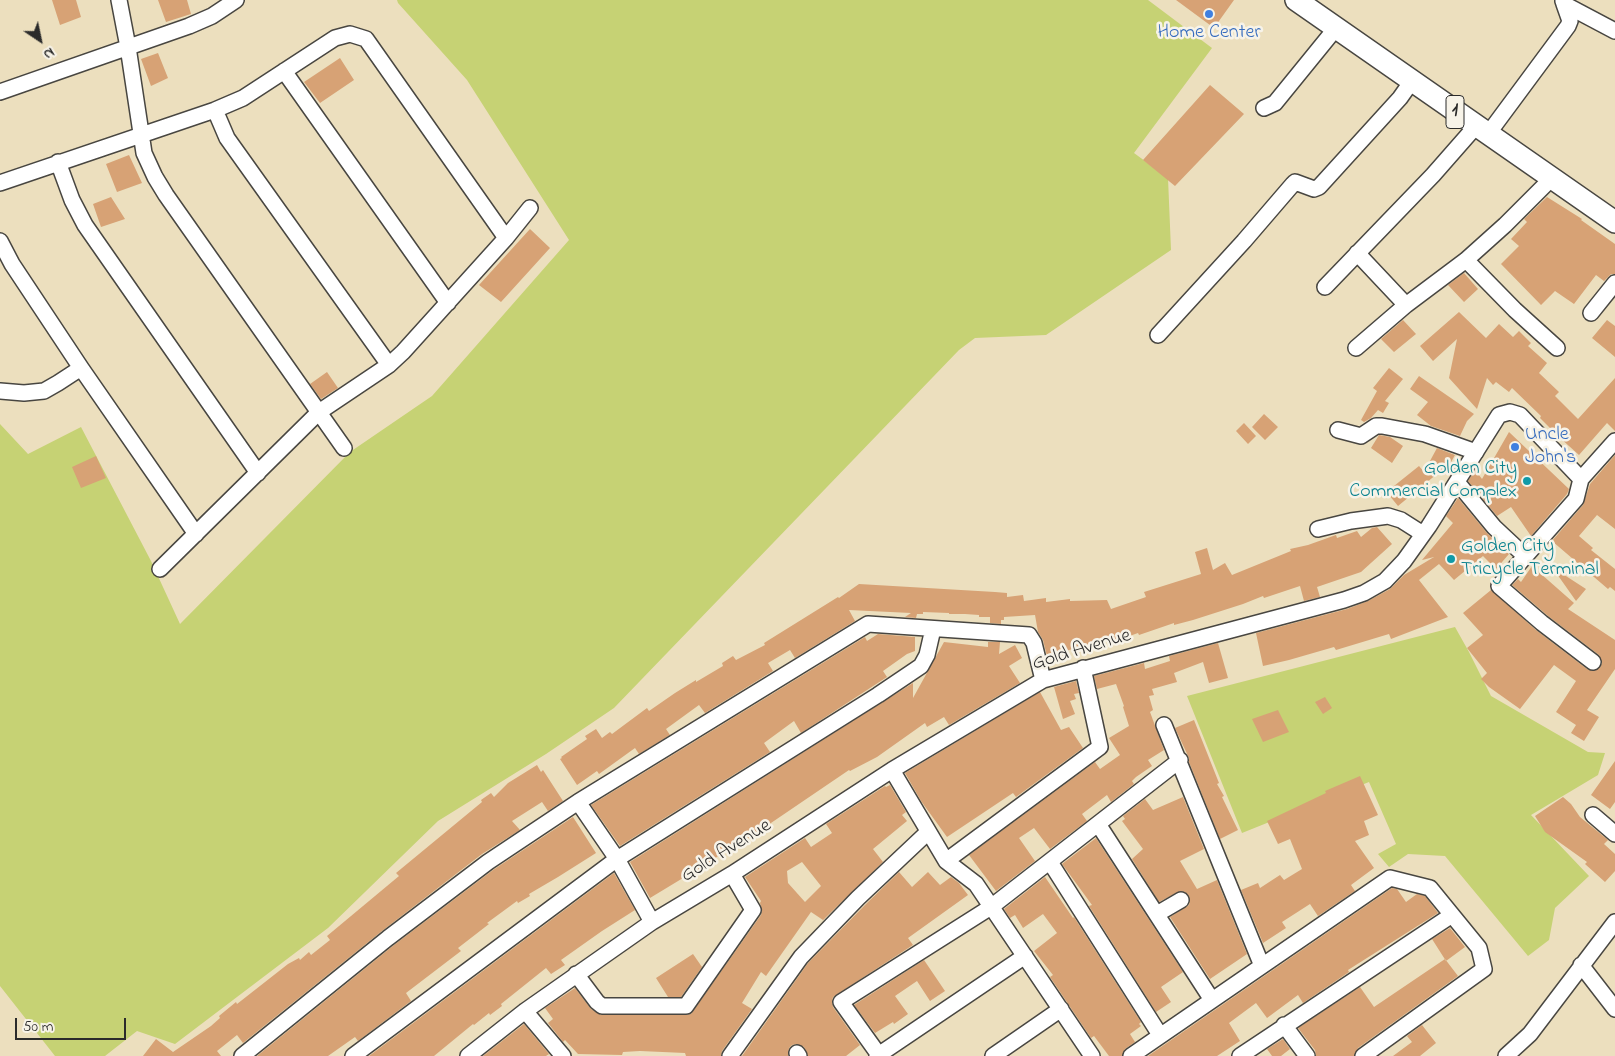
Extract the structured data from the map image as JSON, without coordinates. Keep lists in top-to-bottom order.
{
  "streets": {
    "highway": ["1"],
    "street": ["Gold Avenue"]
  },
  "places": [
    "Home Center",
    "Uncle John's",
    "Golden City Commercial Complex",
    "Golden City Tricycle Terminal"
  ],
  "scale_bar": "50 m",
  "north": "bottom right"
}
